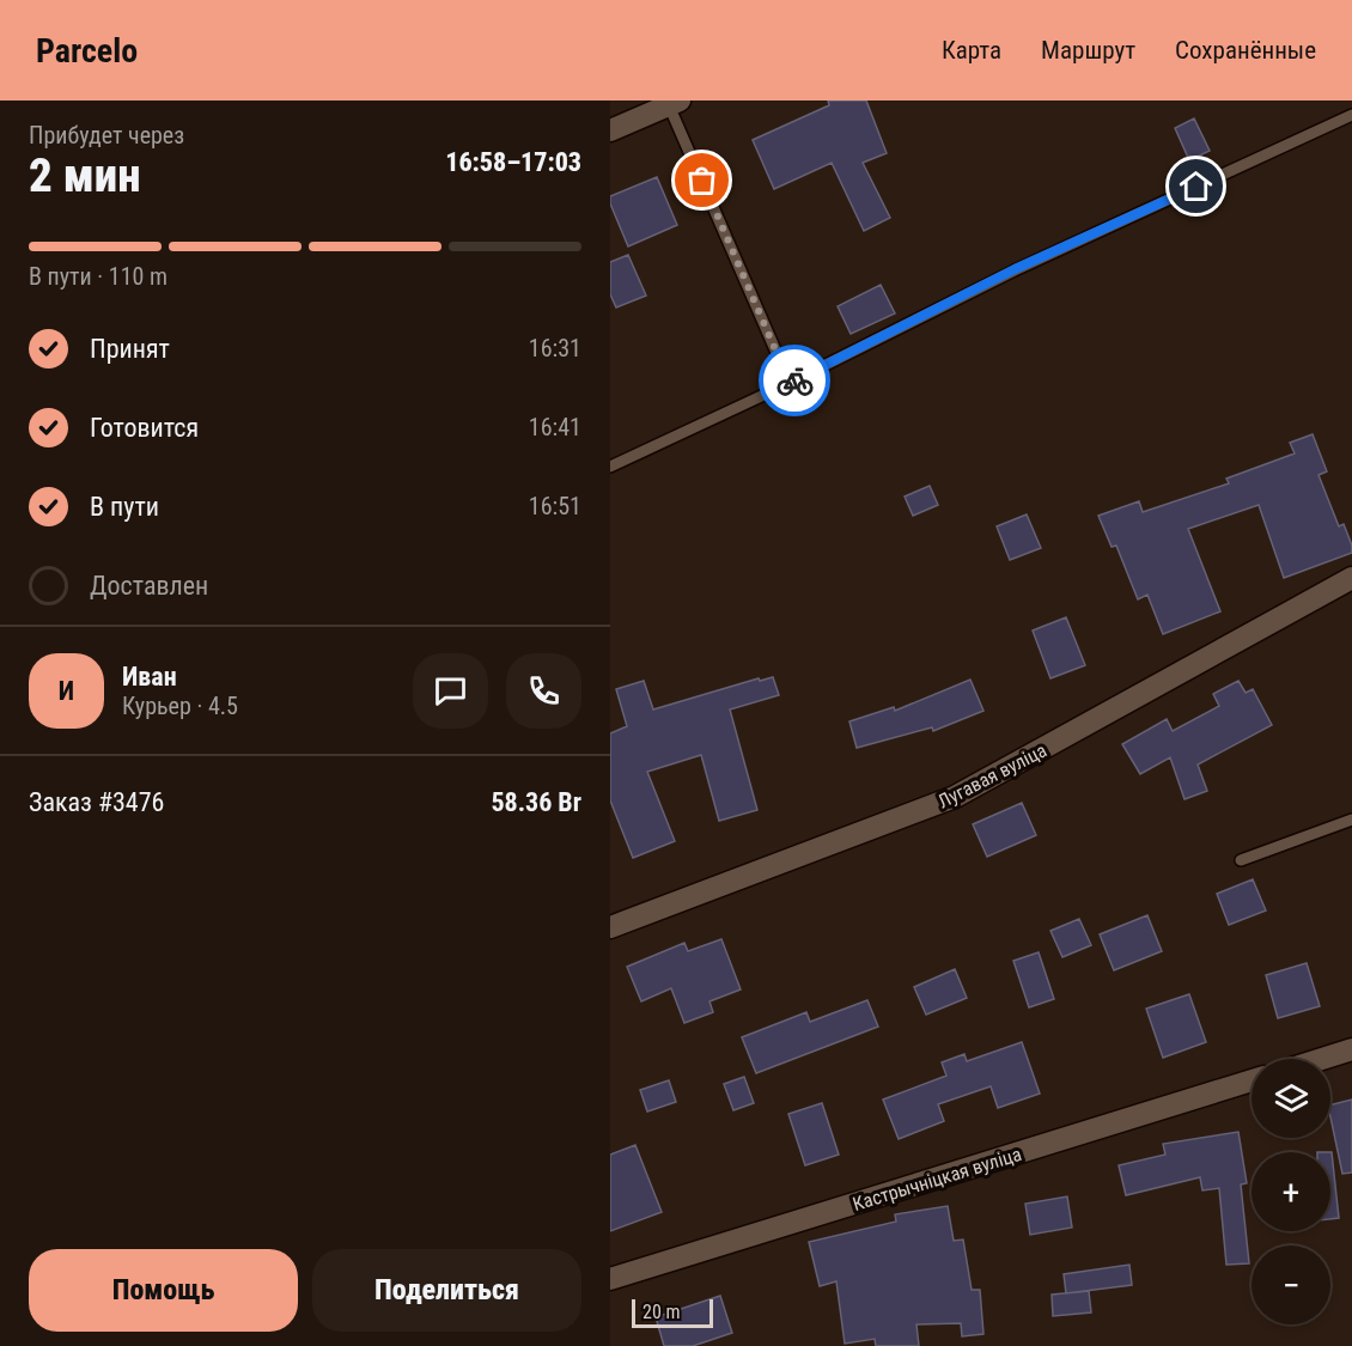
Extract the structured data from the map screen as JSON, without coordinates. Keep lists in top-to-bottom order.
{
  "streets": {
    "street": ["Лугавая вуліца", "Кастрычніцкая вуліца"]
  },
  "scale_bar": "20 m",
  "page": {
    "header": "Parcelo",
    "nav": ["Карта", "Маршрут", "Сохранённые"],
    "heading": ["2 мин", "Прибудет через", "16:58–17:03"],
    "panel": [
      "Иван",
      "Курьер · 4.5",
      "Заказ #3476",
      "58.36 Br"
    ],
    "bar": "В пути · 110 m",
    "list": [
      ["Принят", "16:31"],
      ["Готовится", "16:41"],
      ["В пути", "16:51"],
      "Доставлен"
    ],
    "round": "И",
    "map_buttons": ["+", "−"],
    "buttons": ["Помощь", "Поделиться"],
    "scale": "20 m"
  }
}
